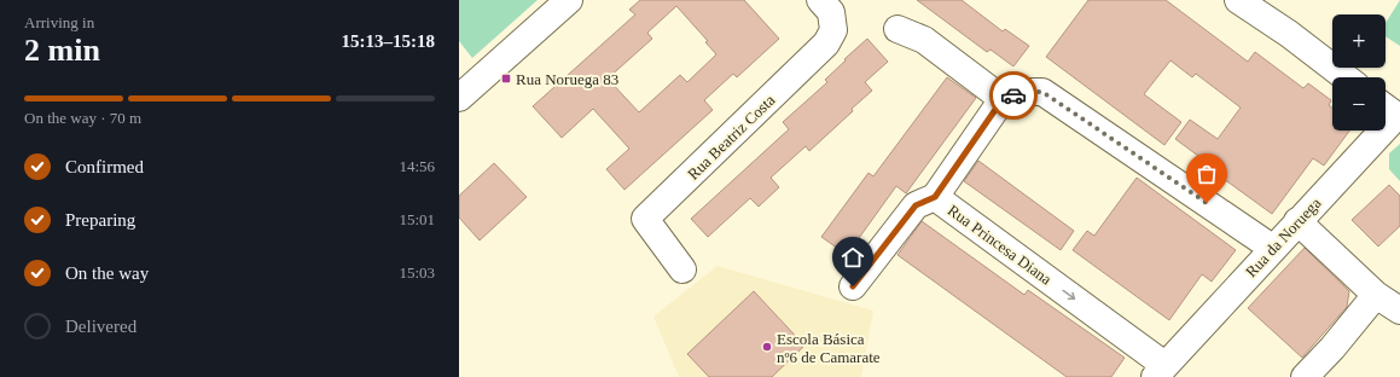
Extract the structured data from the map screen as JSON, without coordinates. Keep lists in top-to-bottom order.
{
  "streets": {
    "street": ["Rua Beatriz Costa", "Rua da Noruega", "Rua Princesa Diana"]
  },
  "crossings": [
    ["Rua da Noruega", "Rua Princesa Diana"]
  ],
  "places": {
    "transit": ["Rua Noruega 83"],
    "other": ["Escola Básica nº6 de Camarate"]
  },
  "page": {
    "heading": ["2 min", "Arriving in", "15:13–15:18"],
    "map_buttons": ["+", "−"],
    "bar": "On the way · 70 m",
    "list": [
      ["Confirmed", "14:56"],
      ["Preparing", "15:01"],
      ["On the way", "15:03"],
      "Delivered"
    ]
  }
}
